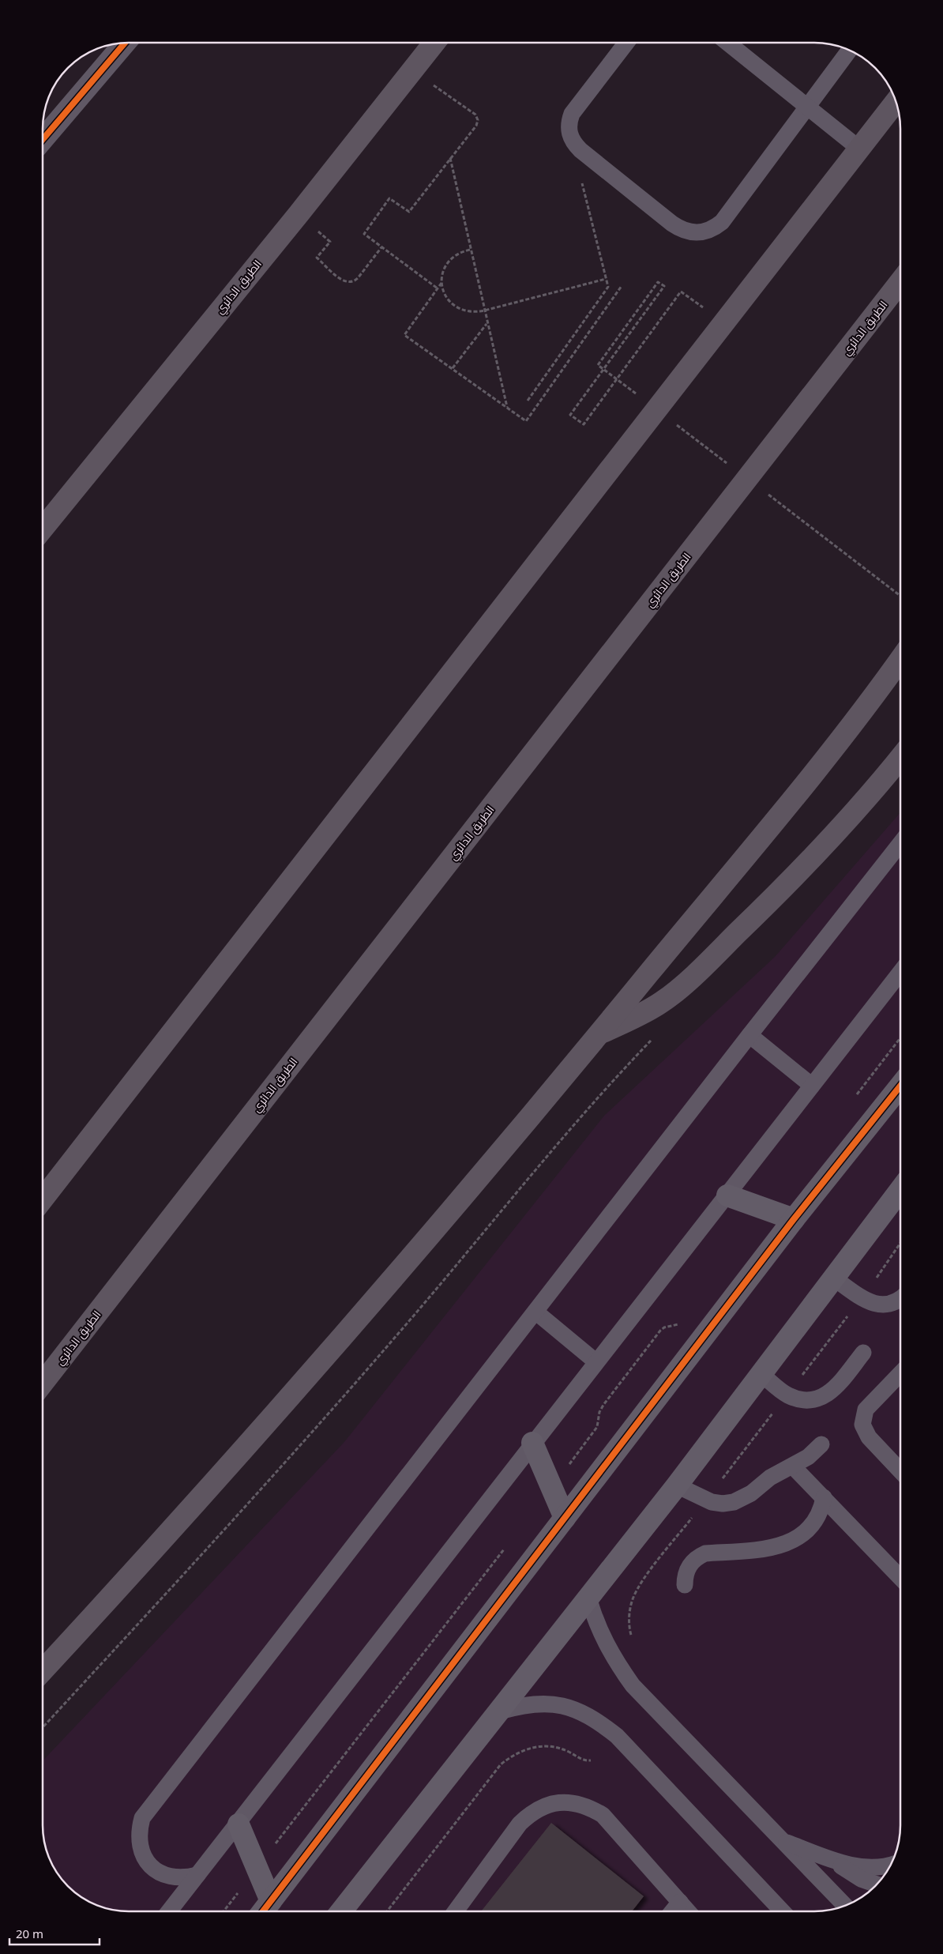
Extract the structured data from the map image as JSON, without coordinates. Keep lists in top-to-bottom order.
{
  "streets": {
    "highway": ["الطريق الدائري"]
  },
  "scale_bar": "20 m"
}
